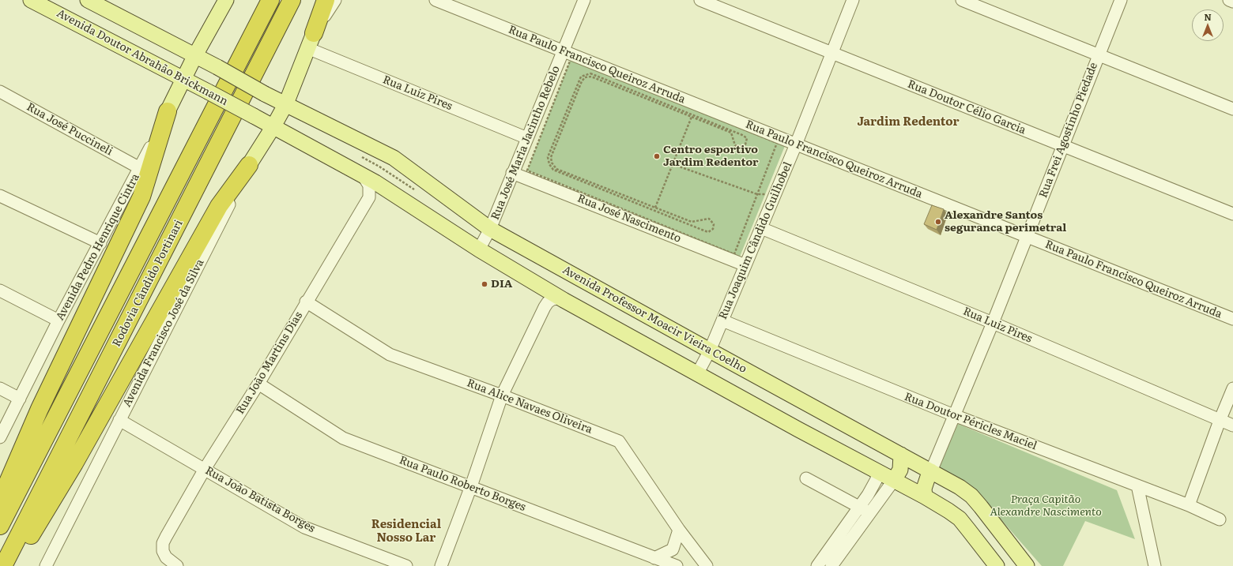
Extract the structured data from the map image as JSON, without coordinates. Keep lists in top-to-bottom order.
{
  "streets": {
    "highway": ["Rodovia Cândido Portinari"],
    "main road": ["Avenida Doutor Abrahão Brickmann", "Avenida Professor Moacir Vieira Coelho", "Avenida Francisco José da Silva"],
    "street": [
      "Rua Paulo Francisco Queiroz Arruda",
      "Rua Luiz Pires",
      "Rua Doutor Célio Garcia",
      "Rua José Puccineli",
      "Rua Frei Agostinho Piedade",
      "Rua José Maria Jacintho Rebelo",
      "Rua José Nascimento",
      "Rua Joaquim Cândido Guilhobel",
      "Avenida Pedro Henrique Cintra",
      "Rua João Martins Dias",
      "Rua Alice Navaes Oliveira",
      "Rua Doutor Péricles Maciel",
      "Rua Paulo Roberto Borges",
      "Rua João Batista Borges"
    ]
  },
  "crossings": [
    ["Avenida Doutor Abrahão Brickmann", "Avenida Francisco José da Silva"],
    ["Rua Paulo Francisco Queiroz Arruda", "Rua Frei Agostinho Piedade"],
    ["Rua Paulo Francisco Queiroz Arruda", "Rua José Maria Jacintho Rebelo"],
    ["Rua Paulo Francisco Queiroz Arruda", "Rua Joaquim Cândido Guilhobel"],
    ["Rua Luiz Pires", "Rua Frei Agostinho Piedade"],
    ["Rua Luiz Pires", "Rua José Maria Jacintho Rebelo"],
    ["Rua Luiz Pires", "Rua Joaquim Cândido Guilhobel"],
    ["Rua Luiz Pires", "Avenida Francisco José da Silva"],
    ["Rua Doutor Célio Garcia", "Rua Frei Agostinho Piedade"],
    ["Rua Doutor Célio Garcia", "Rua Joaquim Cândido Guilhobel"],
    ["Rua José Puccineli", "Avenida Pedro Henrique Cintra"],
    ["Rua Frei Agostinho Piedade", "Avenida Professor Moacir Vieira Coelho"],
    ["Rua Frei Agostinho Piedade", "Rua Doutor Péricles Maciel"],
    ["Rua José Maria Jacintho Rebelo", "Rua José Nascimento"],
    ["Rua José Maria Jacintho Rebelo", "Avenida Professor Moacir Vieira Coelho"],
    ["Rua José Nascimento", "Rua Joaquim Cândido Guilhobel"],
    ["Rua Joaquim Cândido Guilhobel", "Avenida Professor Moacir Vieira Coelho"],
    ["Rua Joaquim Cândido Guilhobel", "Rua Doutor Péricles Maciel"],
    ["Avenida Professor Moacir Vieira Coelho", "Avenida Francisco José da Silva"],
    ["Avenida Francisco José da Silva", "Rua João Batista Borges"],
    ["Rua João Martins Dias", "Rua Alice Navaes Oliveira"],
    ["Rua João Martins Dias", "Rua Paulo Roberto Borges"],
    ["Rua João Martins Dias", "Rua João Batista Borges"]
  ],
  "districts": ["Jardim Redentor", "Residencial Nosso Lar"],
  "parks": ["Praça Capitão Alexandre Nascimento"],
  "places": ["Centro esportivo Jardim Redentor", "Alexandre Santos seguranca perimetral", "DIA"],
  "north": "top"
}
